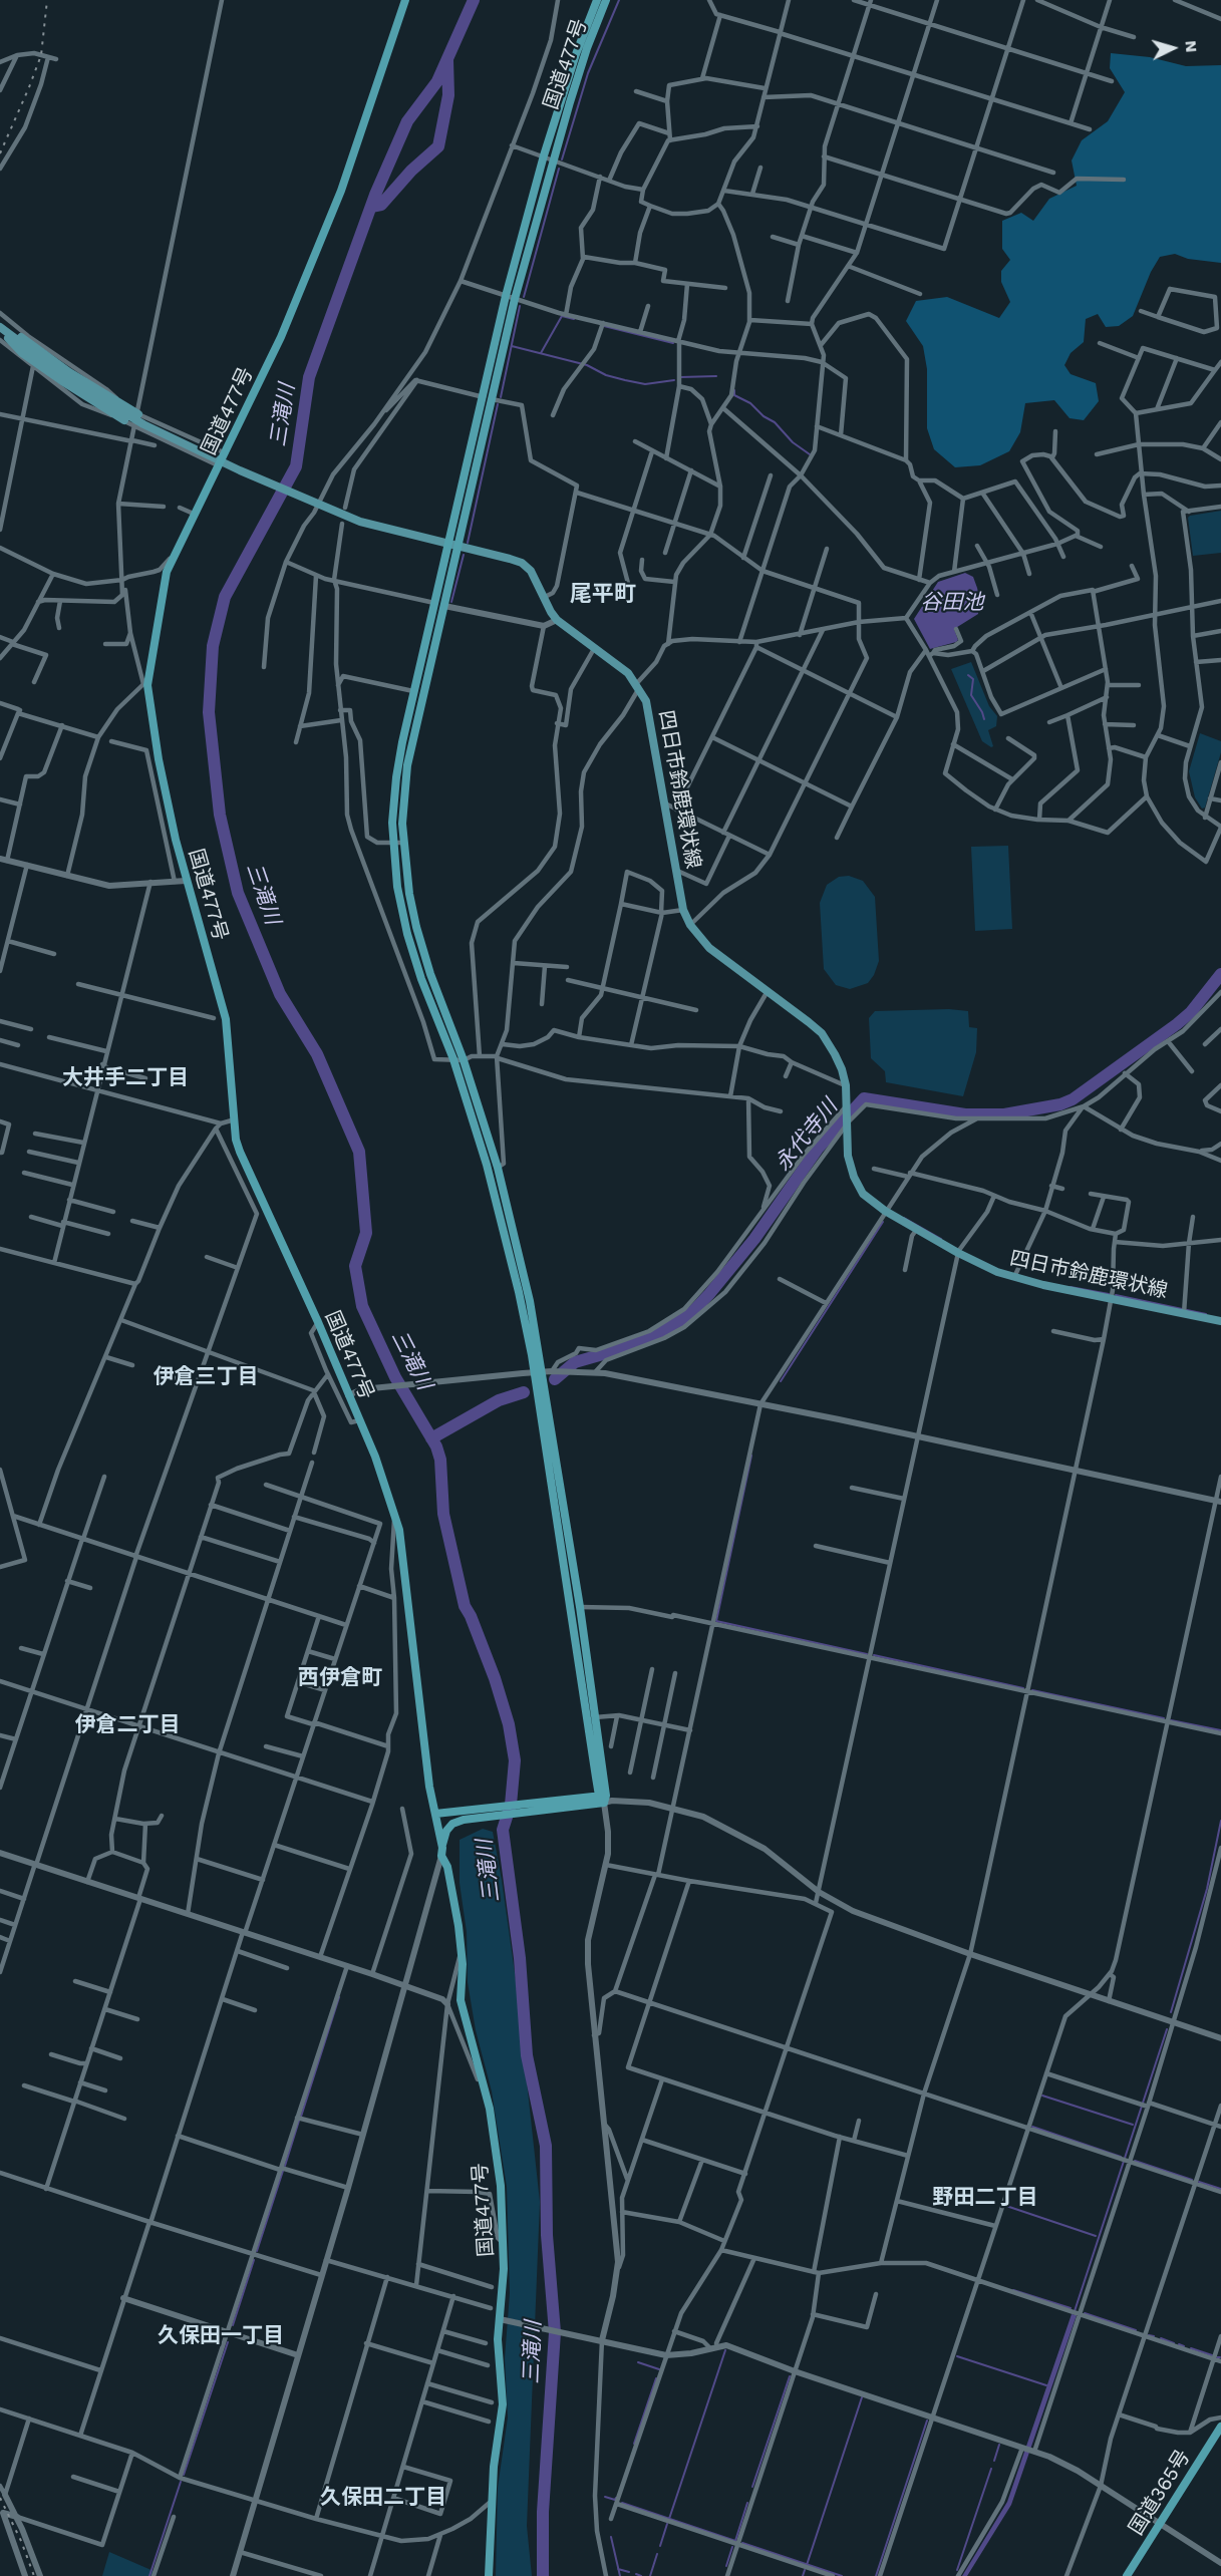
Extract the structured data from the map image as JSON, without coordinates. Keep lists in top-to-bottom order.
{
  "streets": {
    "highway": ["国道477号", "国道365号"],
    "main road": ["四日市鈴鹿環状線"]
  },
  "crossings": [
    ["国道477号", "四日市鈴鹿環状線"]
  ],
  "districts": [
    "尾平町",
    "大井手二丁目",
    "伊倉三丁目",
    "西伊倉町",
    "伊倉二丁目",
    "野田二丁目",
    "久保田一丁目",
    "久保田二丁目"
  ],
  "water": ["三滝川", "谷田池", "永代寺川"],
  "north": "right"
}
